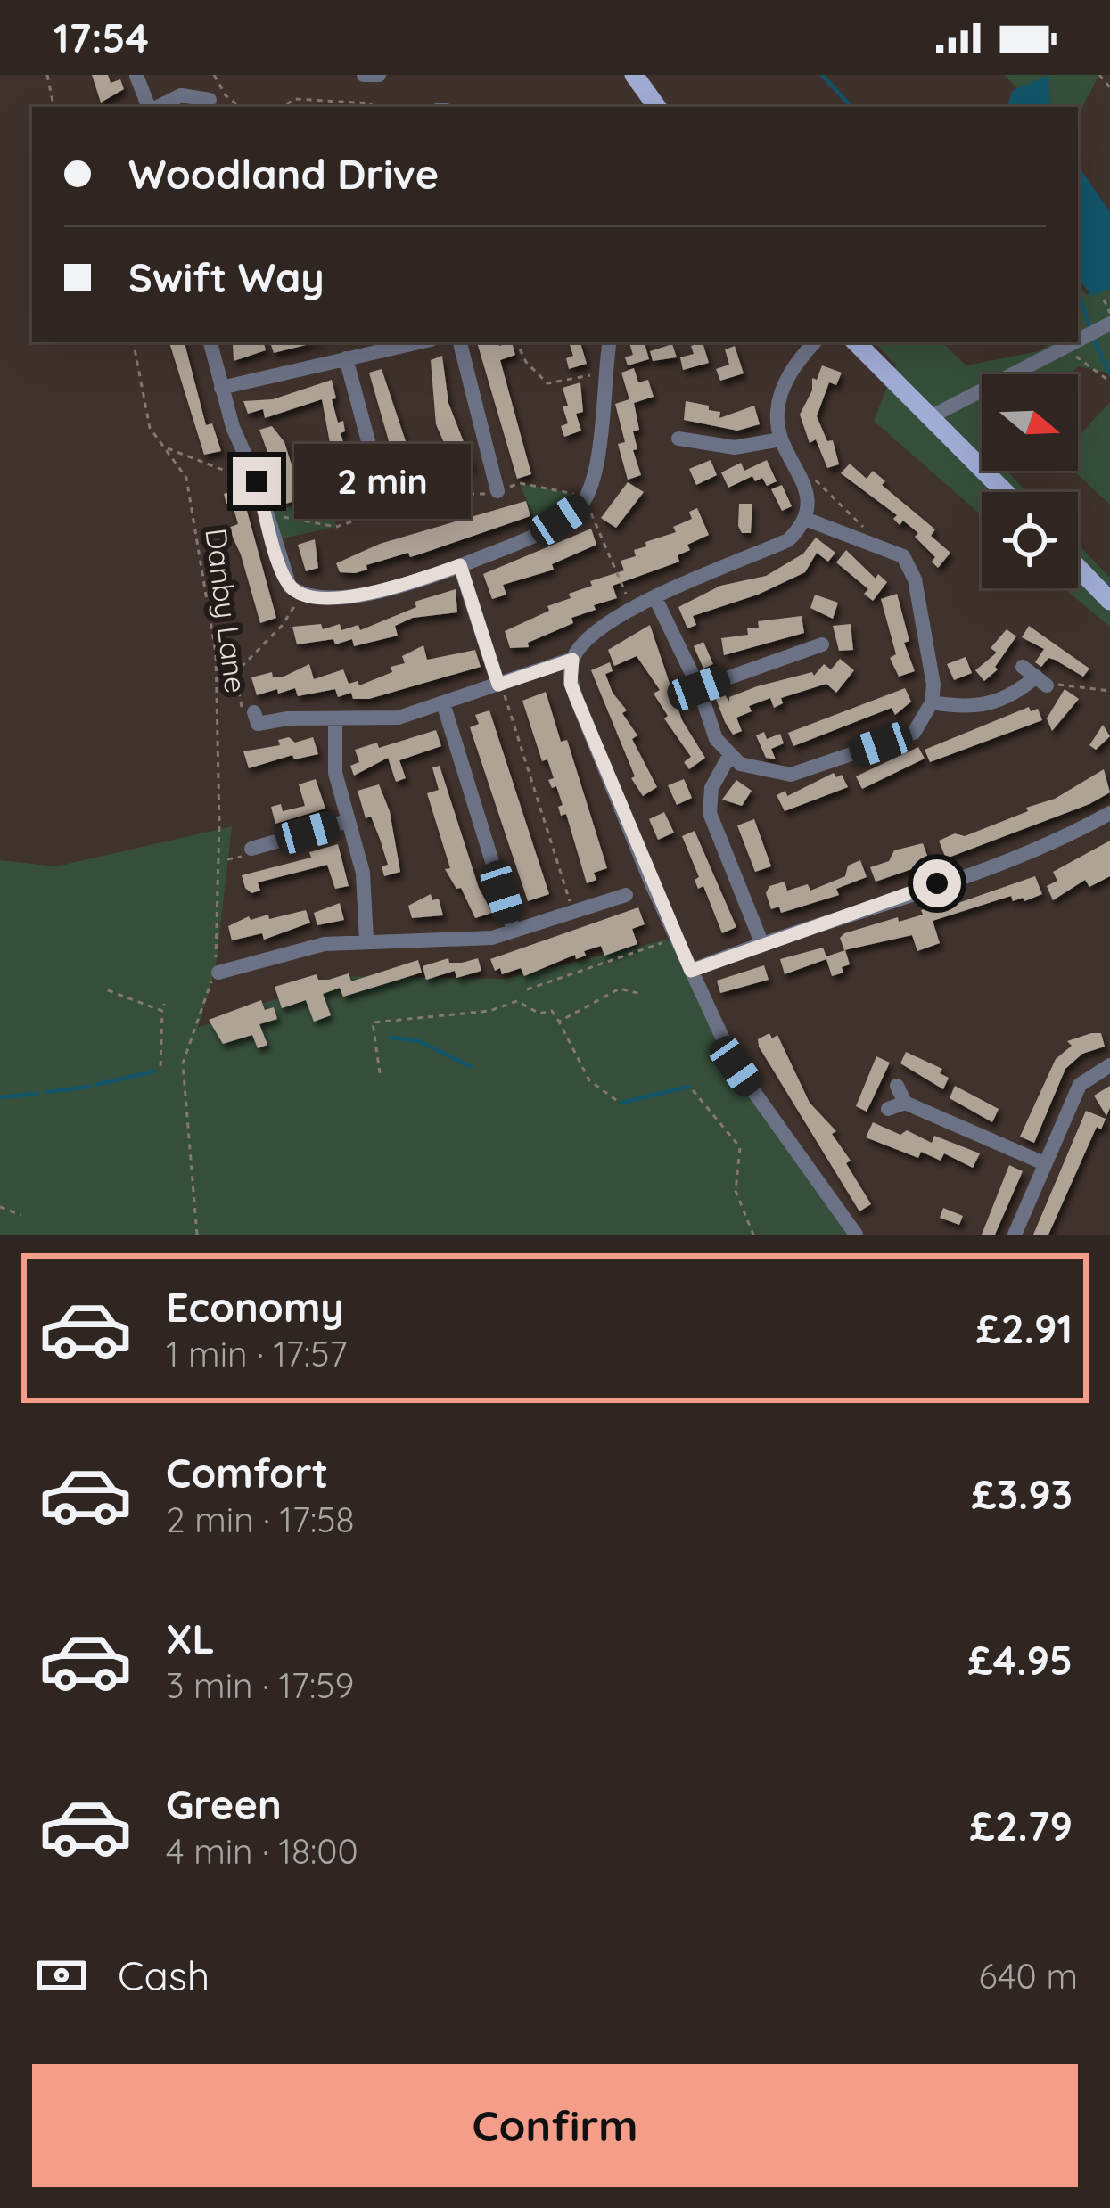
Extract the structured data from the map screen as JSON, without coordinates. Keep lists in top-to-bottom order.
{
  "streets": {
    "path": ["Danby Lane"]
  },
  "north": "right",
  "page": {
    "status": "17:54",
    "banner": ["Woodland Drive", "Swift Way"],
    "bubble": "2 min",
    "list": [
      {
        "name": "Economy",
        "note": "1 min · 17:57",
        "value": "£2.91"
      },
      {
        "name": "Comfort",
        "note": "2 min · 17:58",
        "value": "£3.93"
      },
      {
        "name": "XL",
        "note": "3 min · 17:59",
        "value": "£4.95"
      },
      {
        "name": "Green",
        "note": "4 min · 18:00",
        "value": "£2.79"
      }
    ],
    "pay": ["Cash", "640 m"],
    "buttons": "Confirm"
  }
}
